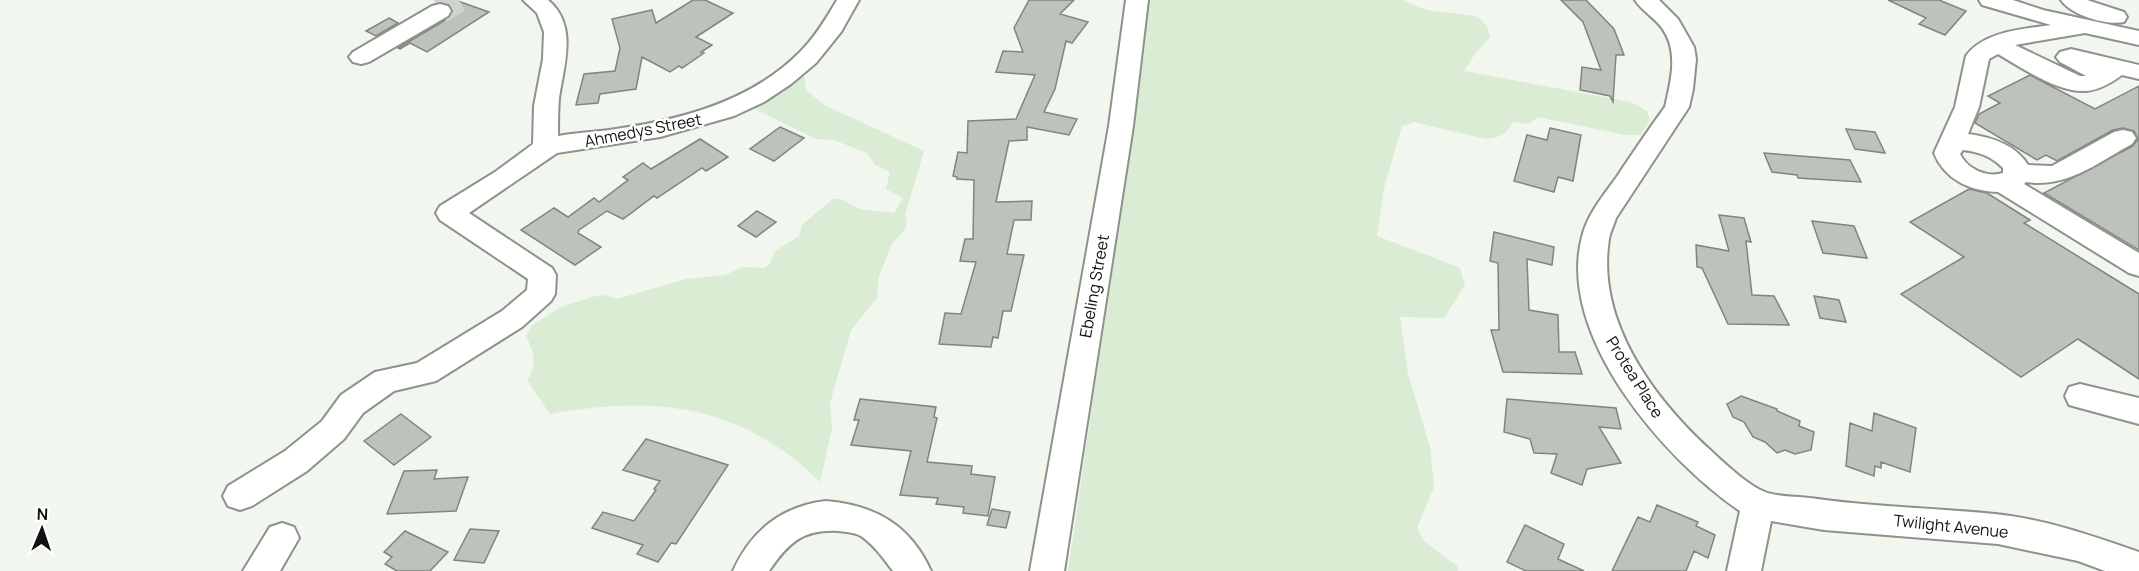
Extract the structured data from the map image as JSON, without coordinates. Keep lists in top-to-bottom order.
{
  "streets": {
    "street": [
      "Ahmedys Street",
      "Ebeling Street",
      "Protea Place",
      "Twilight Avenue"
    ]
  },
  "crossings": [
    ["Protea Place", "Twilight Avenue"]
  ],
  "north": "top"
}
